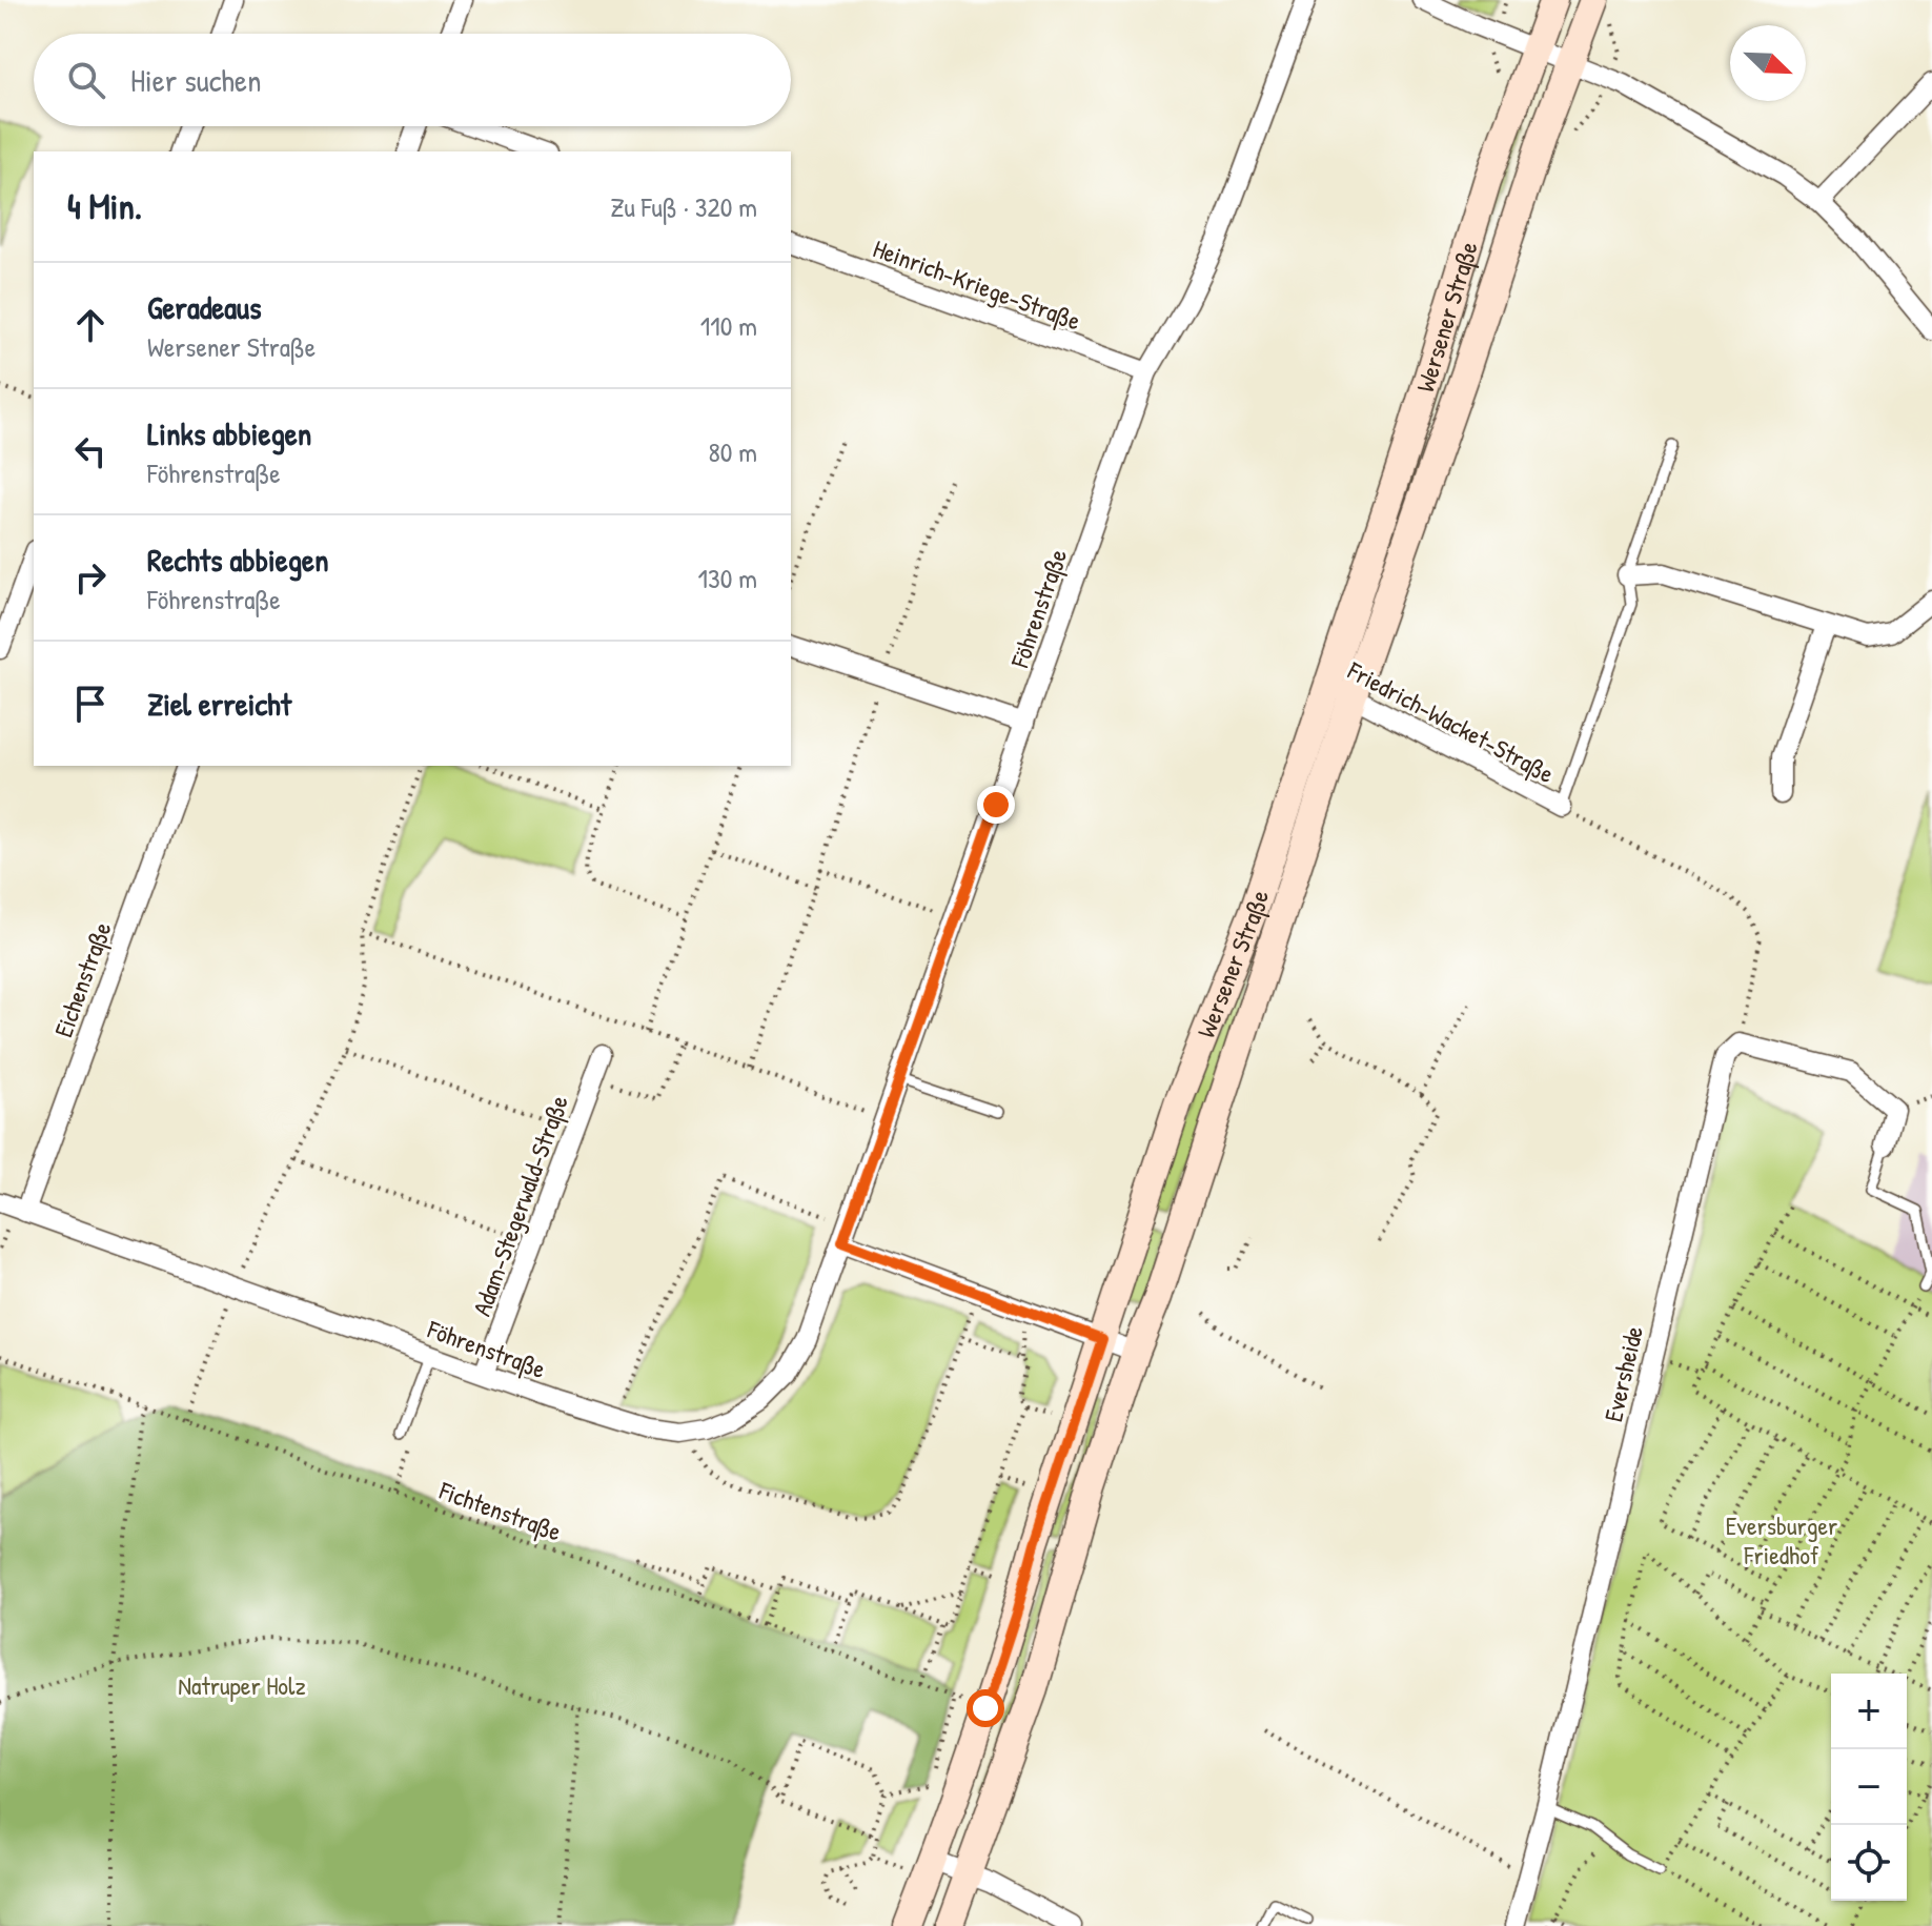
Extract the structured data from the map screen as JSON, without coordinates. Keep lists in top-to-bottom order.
{
  "streets": {
    "main road": ["Wersener Straße"],
    "street": [
      "Heinrich-Kriege-Straße",
      "Föhrenstraße",
      "Friedrich-Wacket-Straße",
      "Eichenstraße",
      "Adam-Stegerwald-Straße",
      "Eversheide"
    ],
    "path": ["Fichtenstraße"]
  },
  "crossings": [
    ["Heinrich-Kriege-Straße", "Föhrenstraße"],
    ["Wersener Straße", "Friedrich-Wacket-Straße"],
    ["Wersener Straße", "Fichtenstraße"],
    ["Föhrenstraße", "Eichenstraße"],
    ["Föhrenstraße", "Adam-Stegerwald-Straße"]
  ],
  "parks": ["Eversburger Friedhof", "Natruper Holz"],
  "north": "bottom right",
  "page": {
    "search": "Hier suchen",
    "heading": ["4 Min.", "Zu Fuß · 320 m"],
    "list": [
      ["Geradeaus", "Wersener Straße", "110 m"],
      ["Links abbiegen", "Föhrenstraße", "80 m"],
      ["Rechts abbiegen", "Föhrenstraße", "130 m"],
      "Ziel erreicht"
    ],
    "map_buttons": ["+", "−"]
  }
}
